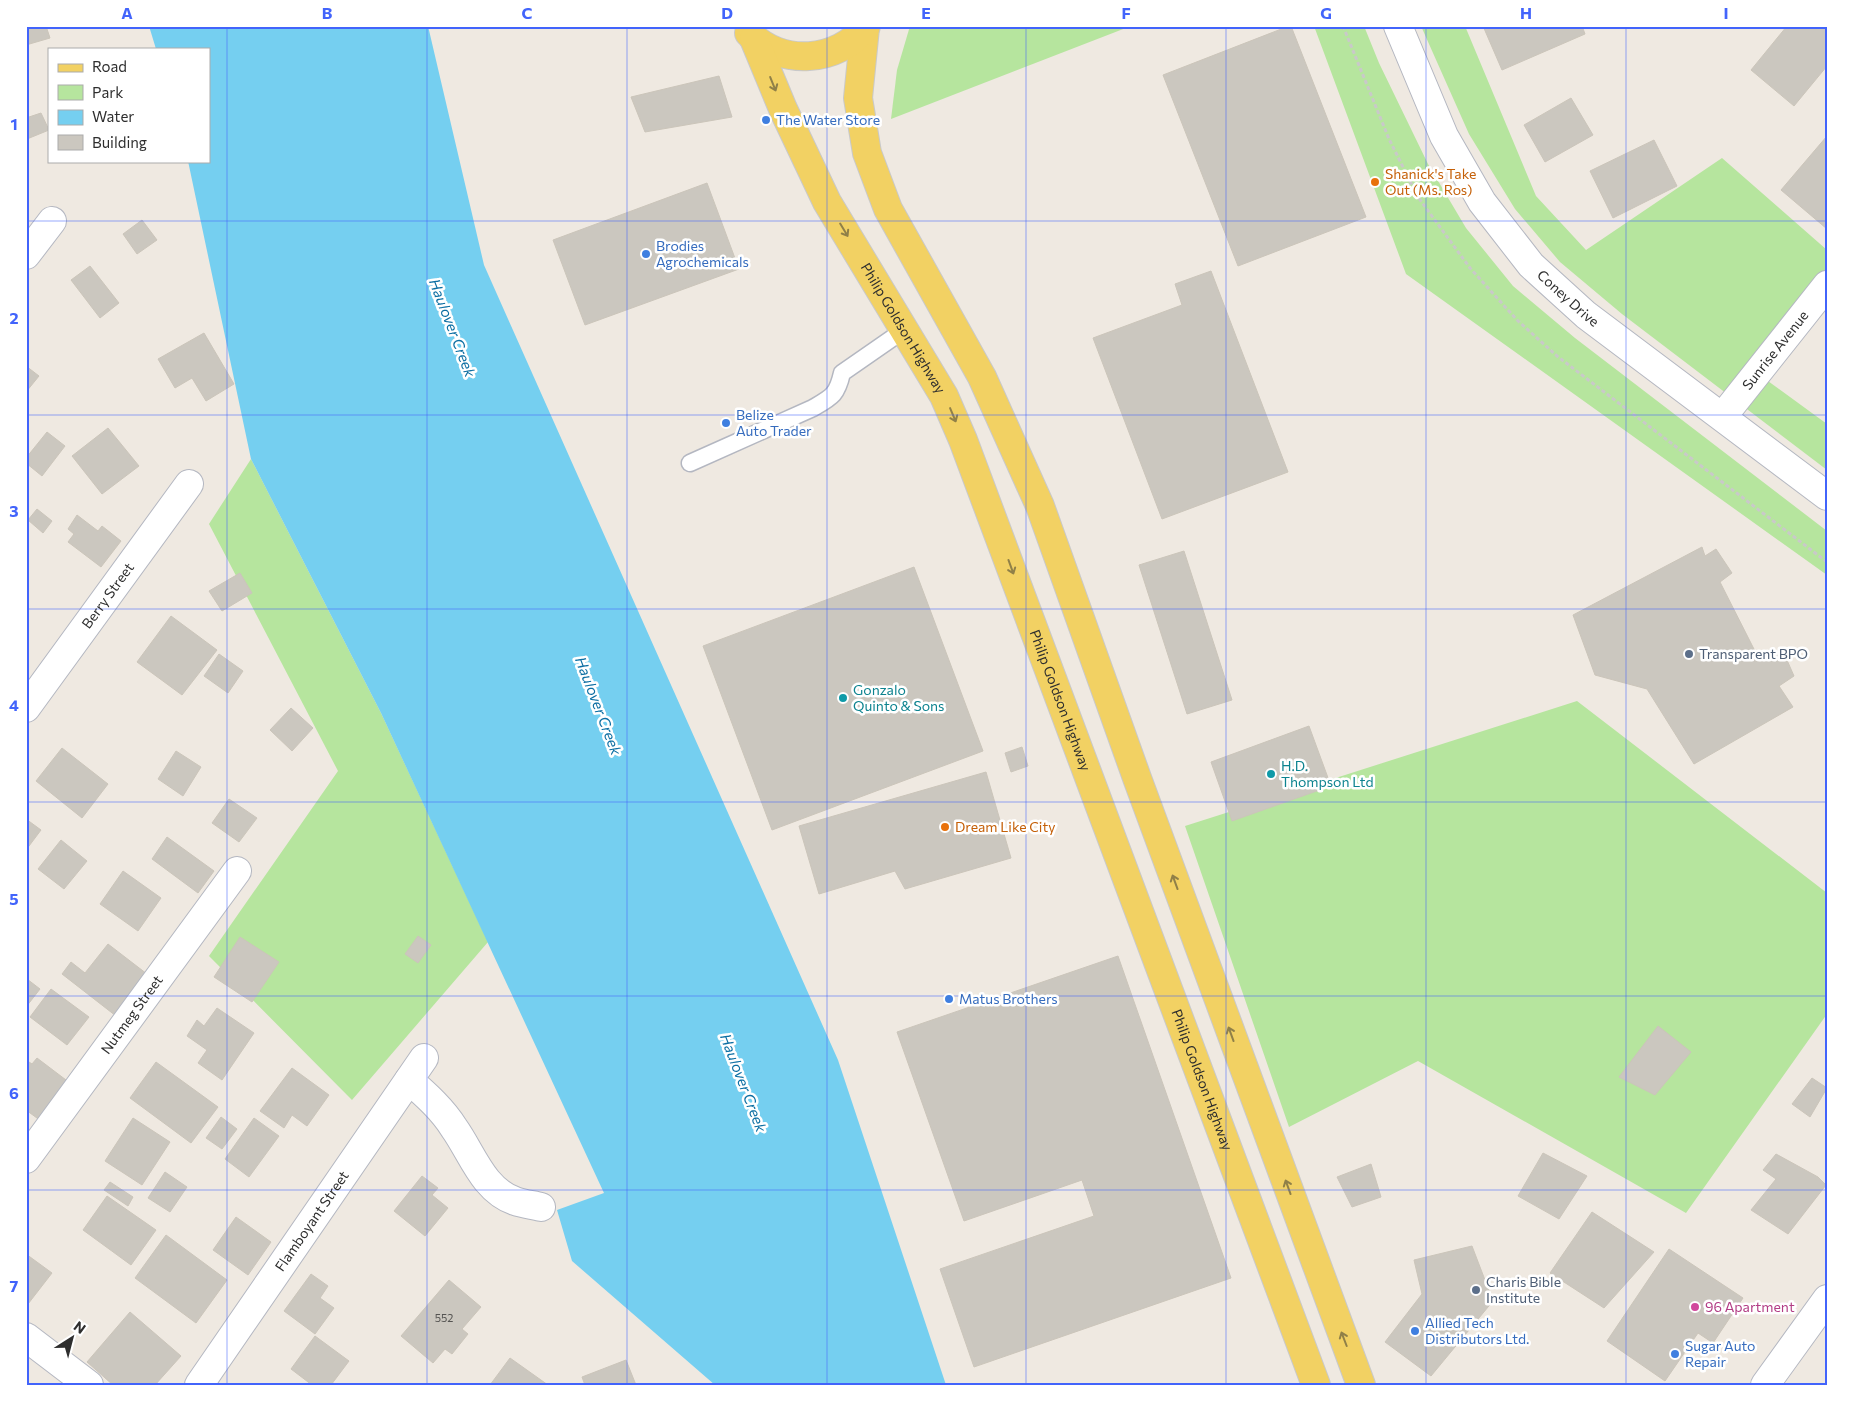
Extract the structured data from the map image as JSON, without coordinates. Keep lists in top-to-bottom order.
{
  "streets": {
    "main road": ["Philip Goldson Highway"],
    "street": [
      "Coney Drive",
      "Sunrise Avenue",
      "Berry Street",
      "Nutmeg Street",
      "Flamboyant Street"
    ]
  },
  "crossings": [
    ["Coney Drive", "Sunrise Avenue"]
  ],
  "water": ["Haulover Creek"],
  "places": [
    "The Water Store",
    "Shanick's Take Out (Ms. Ros)",
    "Brodies Agrochemicals",
    "Belize Auto Trader",
    "Transparent BPO",
    "Gonzalo Quinto & Sons",
    "H.D. Thompson Ltd",
    "Dream Like City",
    "Matus Brothers",
    "Charis Bible Institute",
    "96 Apartment",
    "Allied Tech Distributors Ltd.",
    "Sugar Auto Repair"
  ],
  "house_numbers": ["552"],
  "legend": [
    "Road",
    "Park",
    "Water",
    "Building"
  ],
  "north": "top right",
  "grid": {
    "columns": [
      "A",
      "B",
      "C",
      "D",
      "E",
      "F",
      "G",
      "H",
      "I"
    ],
    "rows": [
      "1",
      "2",
      "3",
      "4",
      "5",
      "6",
      "7"
    ]
  }
}
